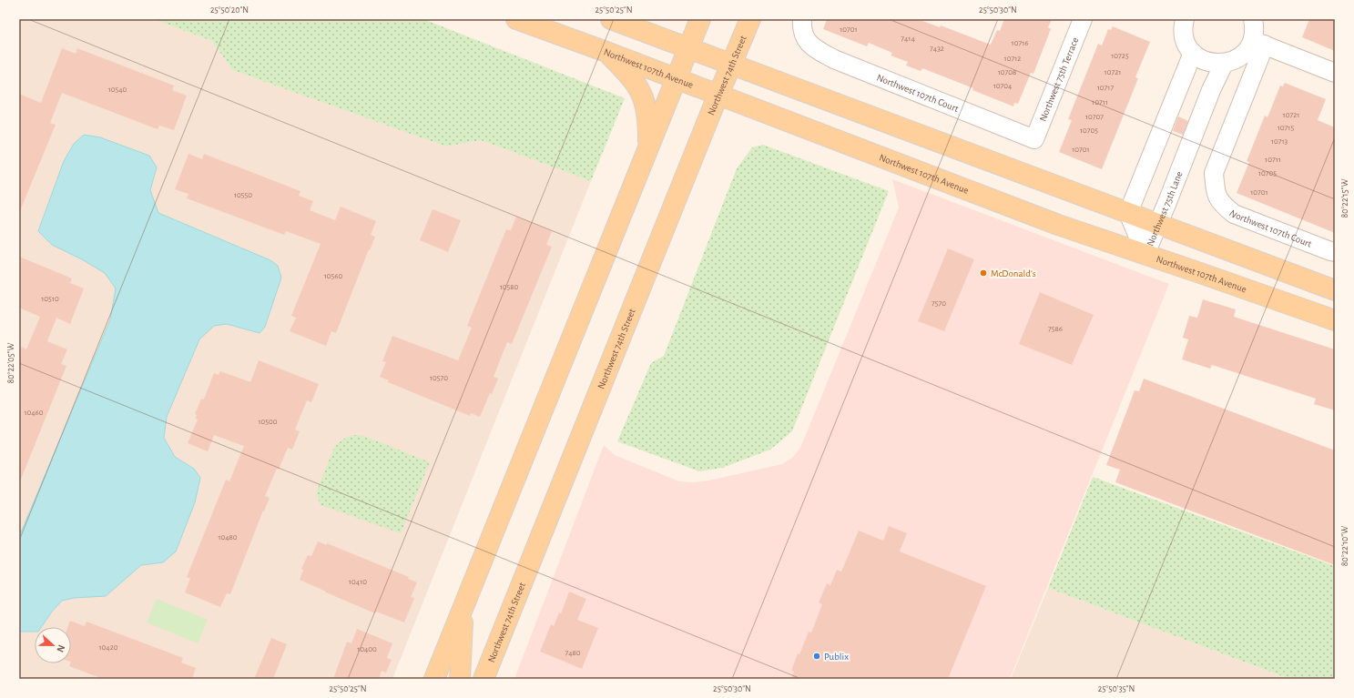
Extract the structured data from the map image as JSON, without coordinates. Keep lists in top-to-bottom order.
{
  "streets": {
    "main road": ["Northwest 107th Avenue", "Northwest 74th Street"],
    "street": ["Northwest 75th Terrace", "Northwest 107th Court", "Northwest 75th Lane"]
  },
  "crossings": [
    ["Northwest 107th Avenue", "Northwest 74th Street"],
    ["Northwest 107th Avenue", "Northwest 75th Lane"],
    ["Northwest 75th Terrace", "Northwest 107th Court"]
  ],
  "places": ["McDonald's", "Publix"],
  "house_numbers": [
    "10701",
    "7414",
    "10716",
    "7432",
    "10725",
    "10712",
    "10708",
    "10721",
    "10704",
    "10717",
    "10540",
    "10711",
    "10721",
    "10707",
    "10715",
    "10705",
    "10713",
    "10701",
    "10711",
    "10705",
    "10701",
    "10550",
    "10560",
    "10580",
    "10510",
    "7570",
    "7586",
    "10570",
    "10460",
    "10500",
    "10480",
    "10410",
    "10420",
    "10400",
    "7480"
  ],
  "north": "right",
  "coordinates": [
    "25°50'20\"N",
    "25°50'25\"N",
    "25°50'30\"N",
    "80°22'15\"W",
    "80°22'05\"W",
    "80°22'10\"W",
    "25°50'35\"N"
  ]
}
